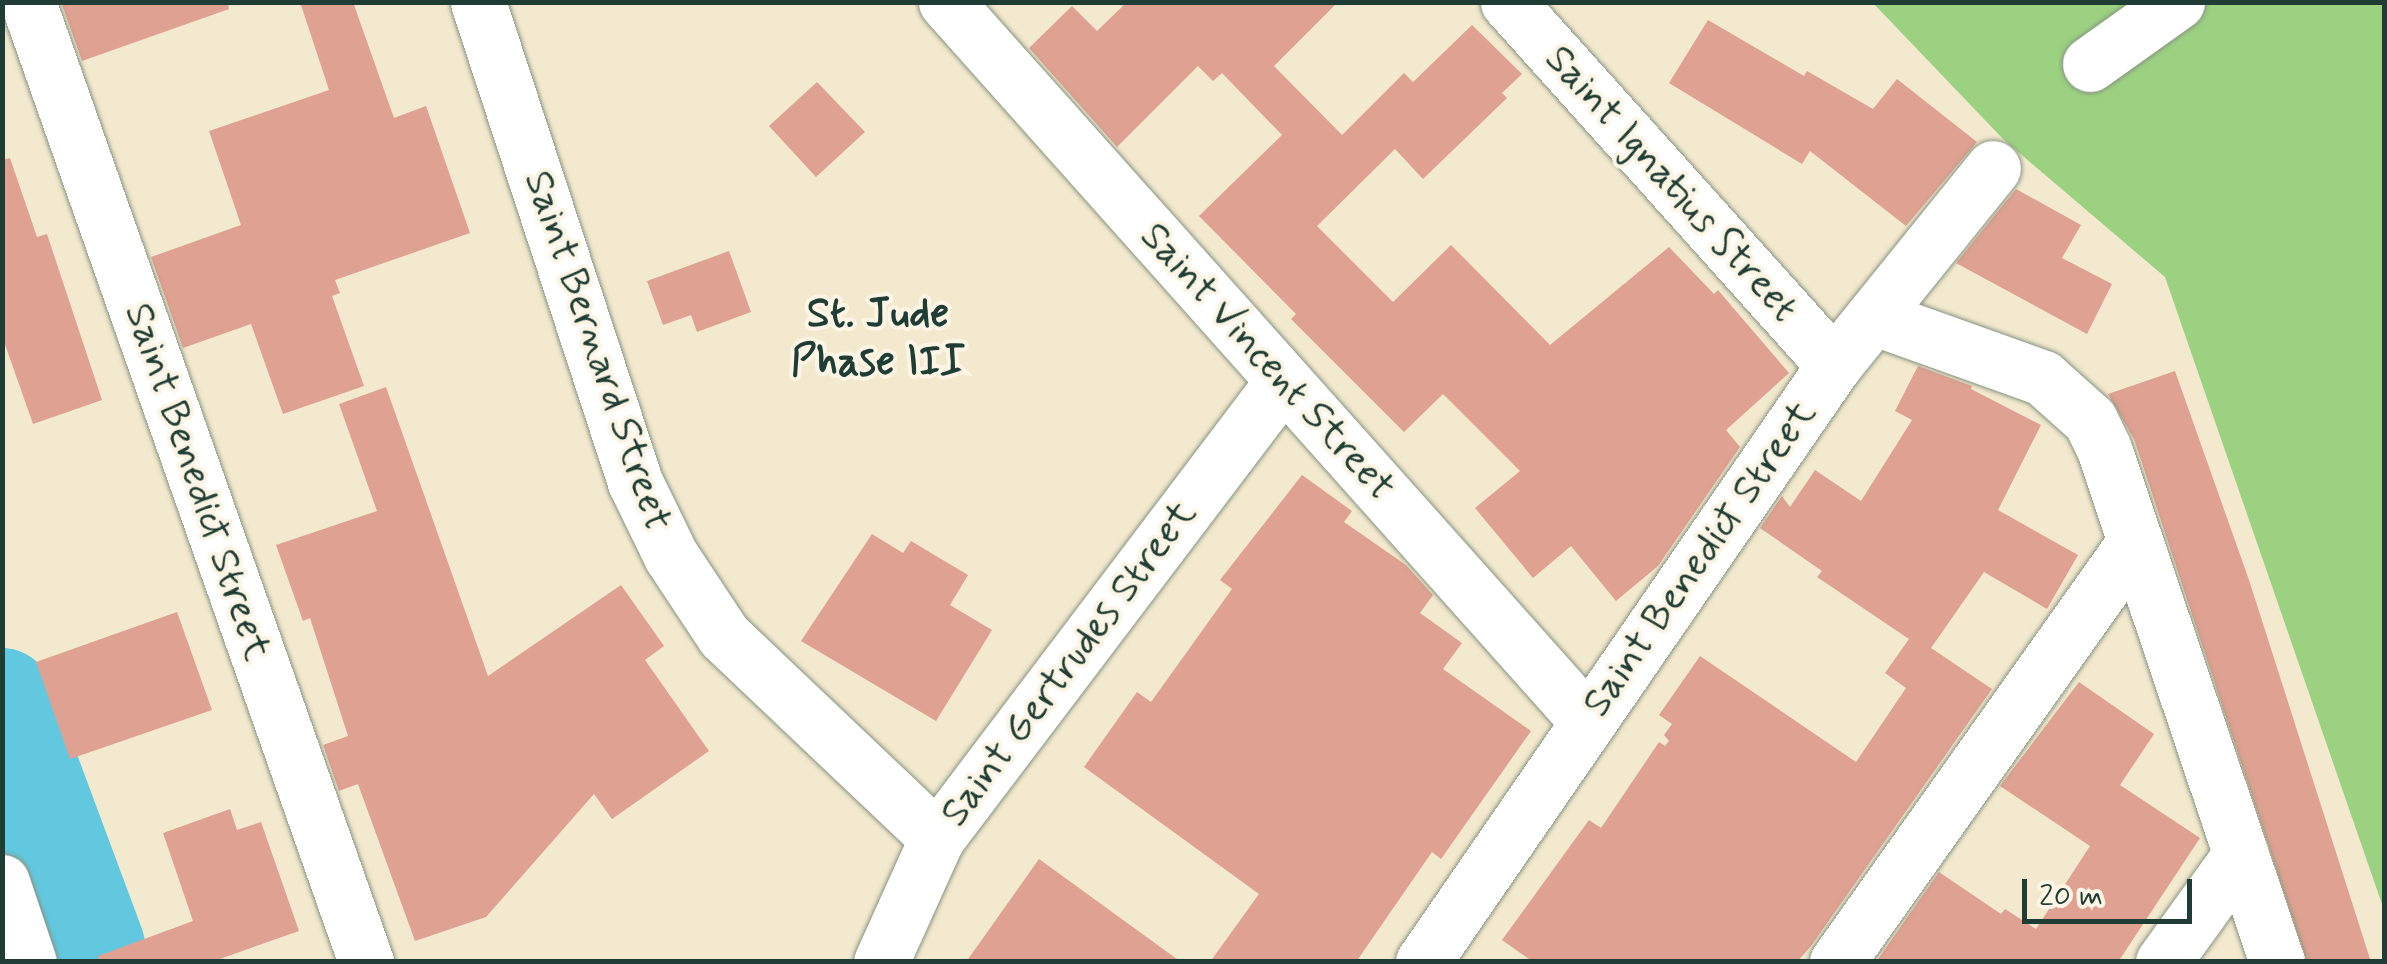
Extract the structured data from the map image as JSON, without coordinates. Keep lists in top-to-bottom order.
{
  "streets": {
    "street": [
      "Saint Ignatius Street",
      "Saint Bernard Street",
      "Saint Vincent Street",
      "Saint Benedict Street",
      "Saint Gertrudes Street"
    ]
  },
  "crossings": [
    ["Saint Ignatius Street", "Saint Benedict Street"],
    ["Saint Bernard Street", "Saint Gertrudes Street"],
    ["Saint Vincent Street", "Saint Benedict Street"],
    ["Saint Vincent Street", "Saint Gertrudes Street"]
  ],
  "districts": ["St. Jude Phase III"],
  "scale_bar": "20 m"
}
